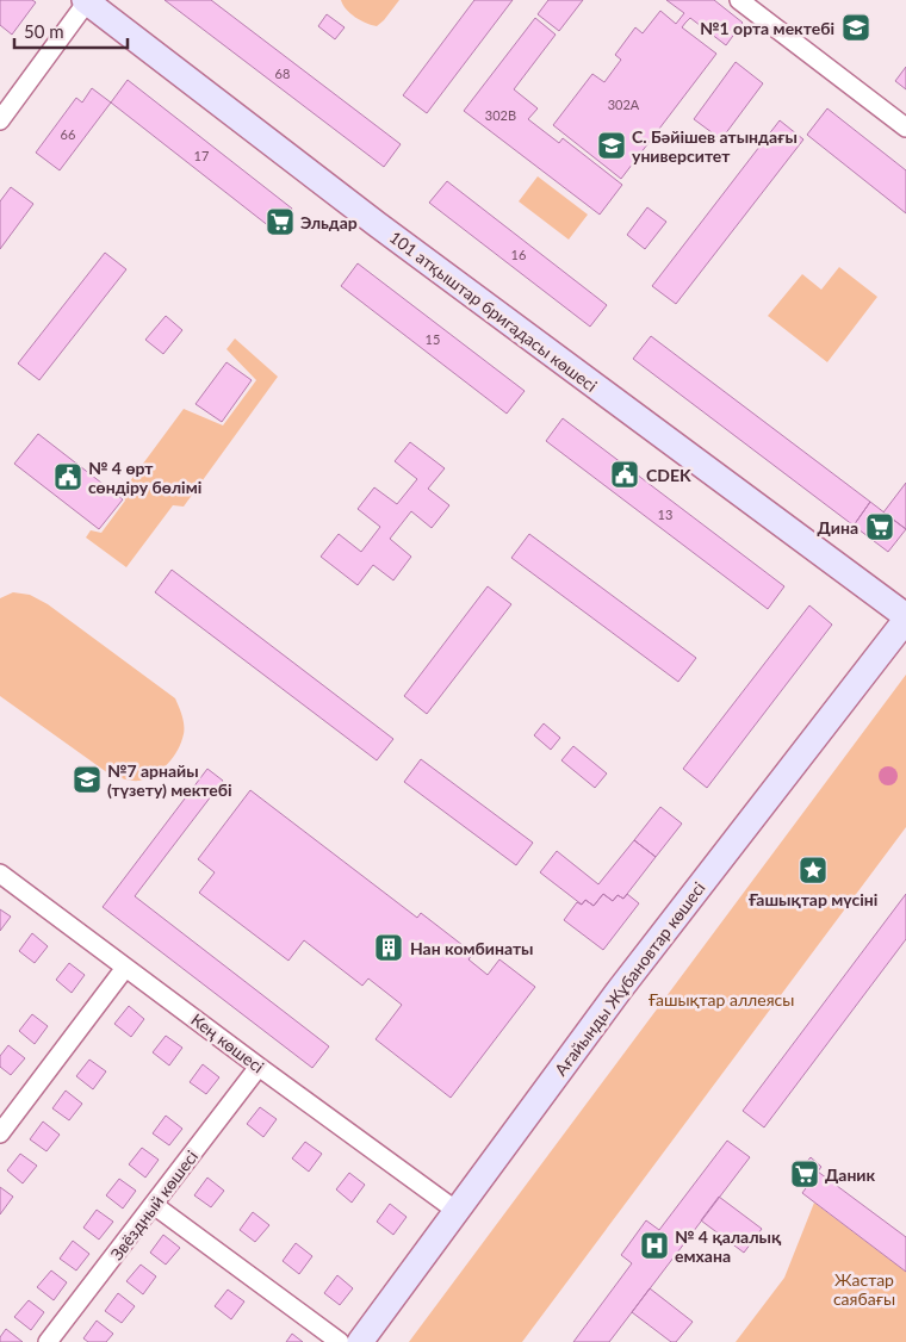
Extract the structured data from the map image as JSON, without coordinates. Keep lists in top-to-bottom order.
{
  "streets": {
    "street": [
      "101 атқыштар бригадасы көшесі",
      "Ағайынды Жұбановтар көшесі",
      "Кең көшесі",
      "Звёздный көшесі"
    ]
  },
  "crossings": [
    ["101 атқыштар бригадасы көшесі", "Ағайынды Жұбановтар көшесі"],
    ["Ағайынды Жұбановтар көшесі", "Кең көшесі"],
    ["Кең көшесі", "Звёздный көшесі"]
  ],
  "parks": ["Ғашықтар аллеясы", "Жастар саябағы"],
  "places": {
    "school or university": ["№1 орта мектебі", "С. Бәйішев атындағы университет", "№7 арнайы (түзету) мектебі"],
    "supermarket": ["Эльдар", "Дина", "Даник"],
    "public building": ["CDEK", "№ 4 өрт сөндіру бөлімі"],
    "place": ["Ғашықтар мүсіні"],
    "building": ["Нан комбинаты"],
    "hospital": ["№ 4 қалалық емхана"]
  },
  "house_numbers": [
    "68",
    "302А",
    "302В",
    "66",
    "17",
    "16",
    "15",
    "13"
  ],
  "scale_bar": "50 m"
}
